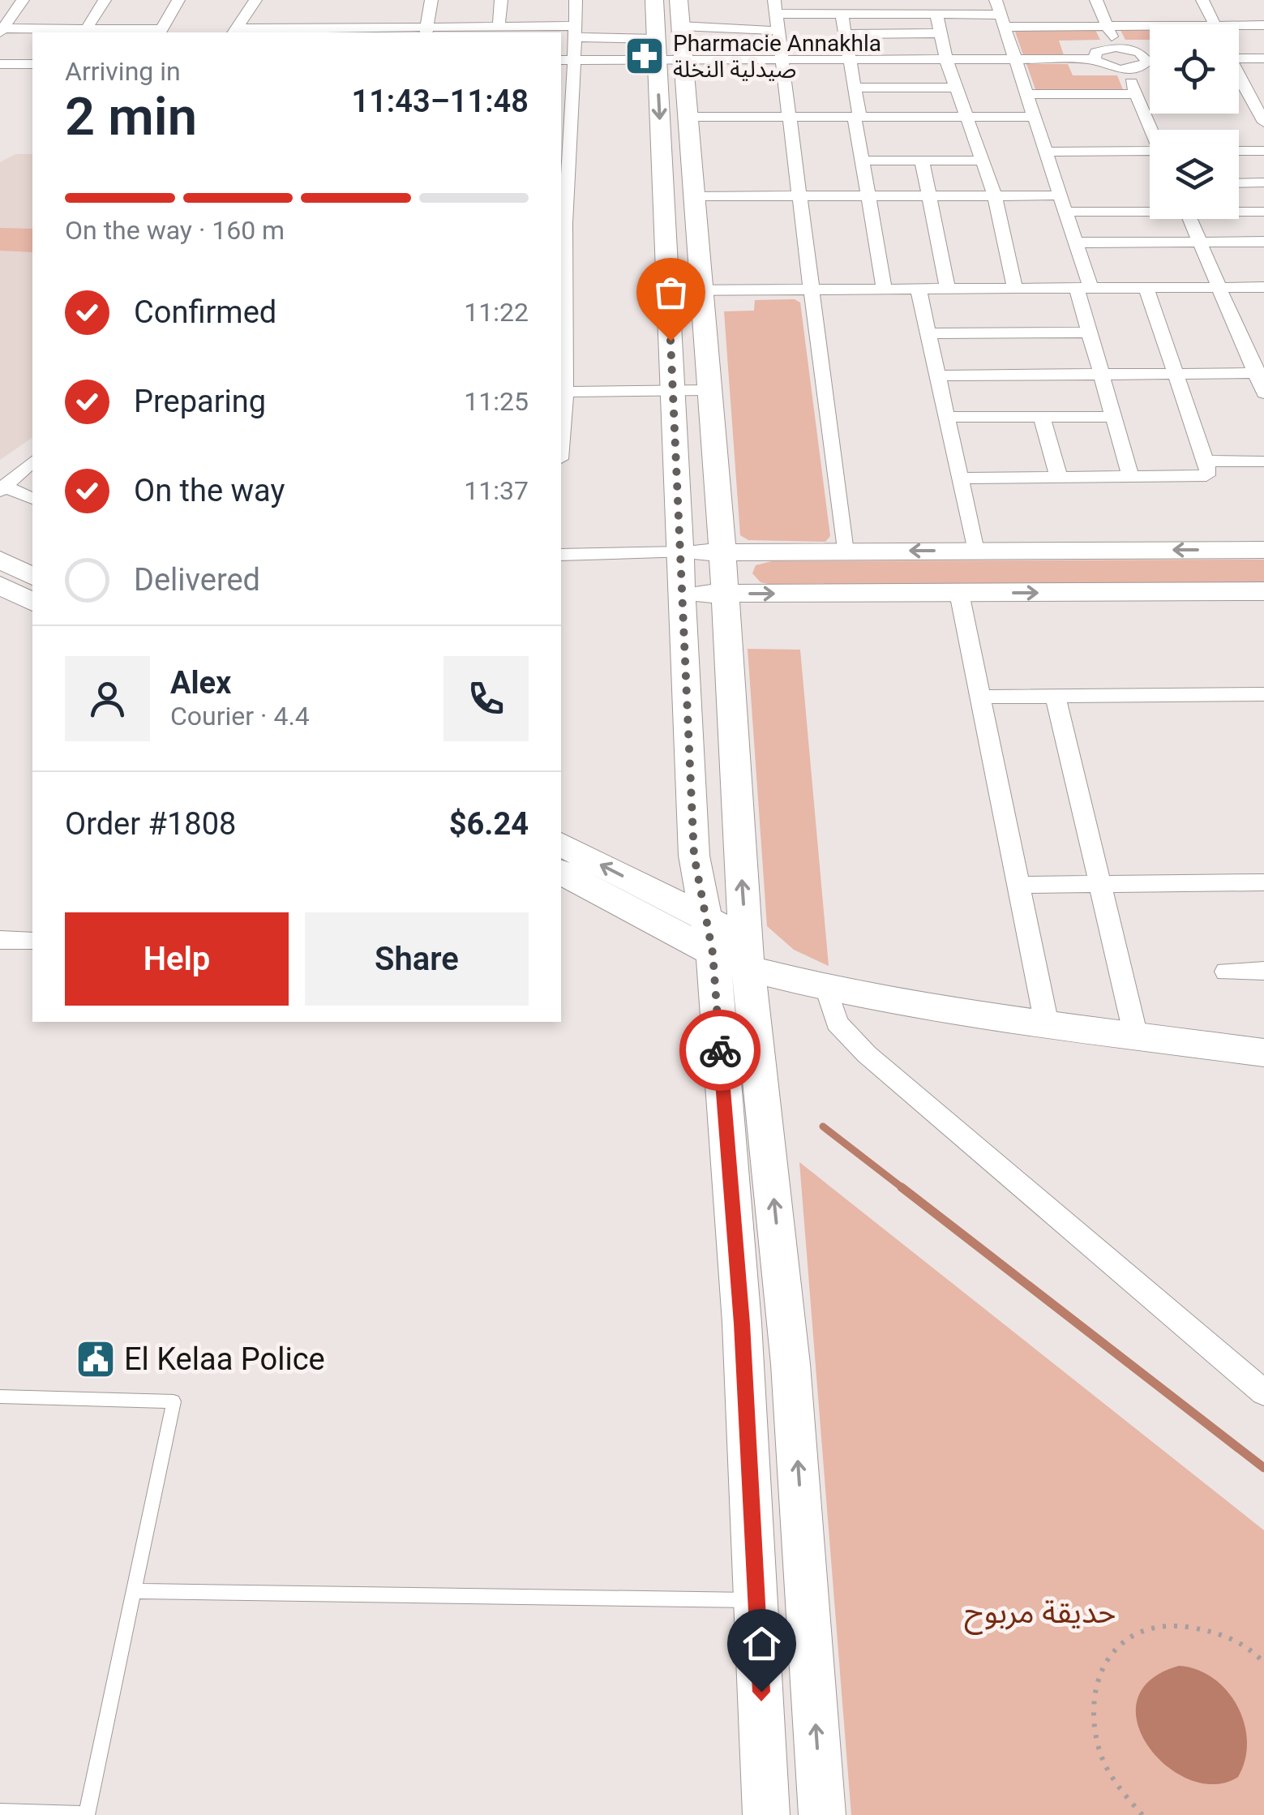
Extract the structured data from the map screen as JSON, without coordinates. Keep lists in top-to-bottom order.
{
  "parks": ["حديقة مربوح"],
  "places": {
    "pharmacy": ["Pharmacie Annakhla صيدلية النخلة"],
    "public building": ["El Kelaa Police"]
  },
  "page": {
    "heading": ["2 min", "Arriving in", "11:43–11:48"],
    "panel": [
      "Alex",
      "Courier · 4.4",
      "Order #1808",
      "$6.24"
    ],
    "bar": "On the way · 160 m",
    "list": [
      ["Confirmed", "11:22"],
      ["Preparing", "11:25"],
      ["On the way", "11:37"],
      "Delivered"
    ],
    "buttons": ["Help", "Share"]
  }
}
